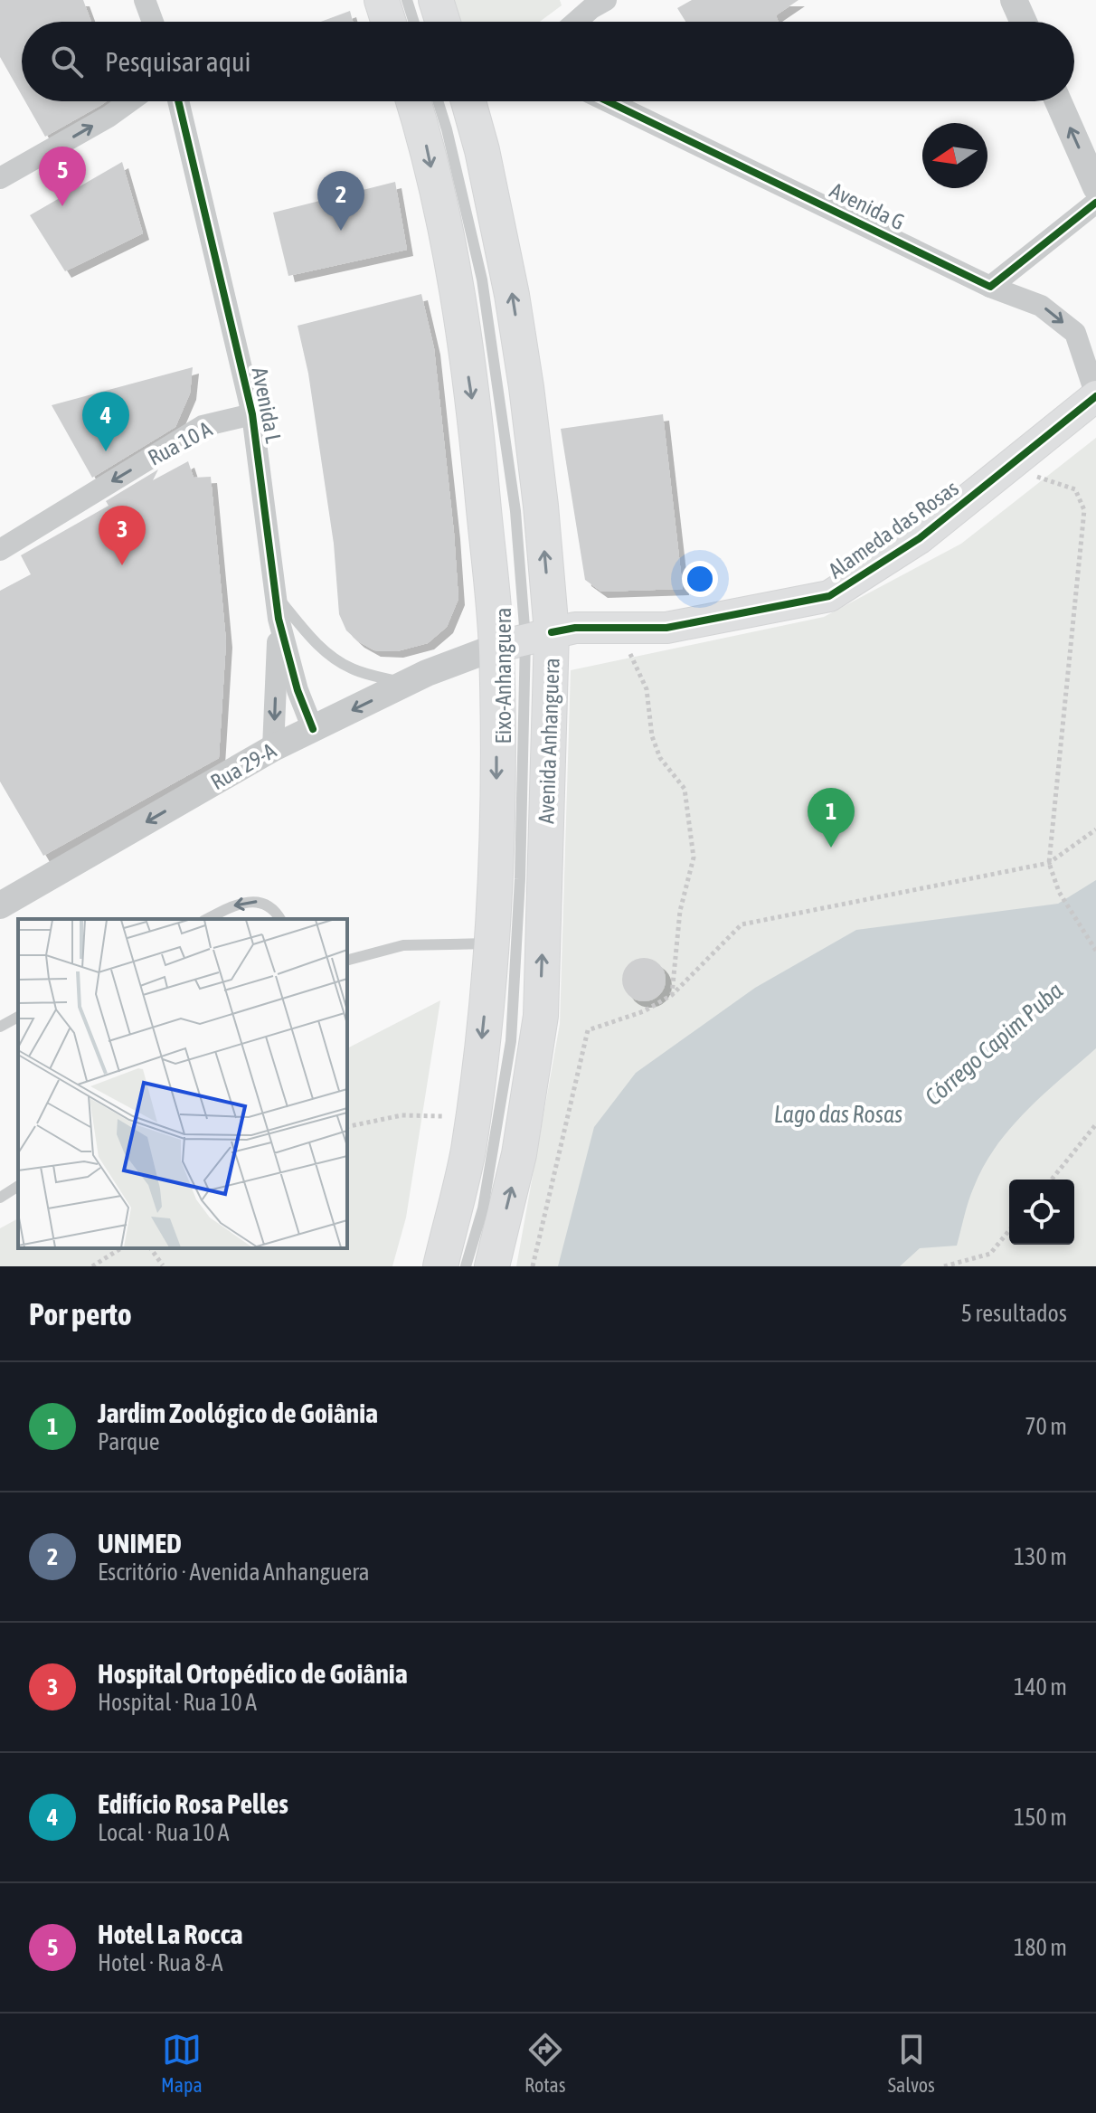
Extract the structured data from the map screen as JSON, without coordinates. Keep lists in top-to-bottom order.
{
  "streets": {
    "main road": ["Alameda das Rosas", "Avenida Anhanguera"],
    "street": [
      "Avenida G",
      "Avenida L",
      "Rua 10 A",
      "Rua 29-A"
    ],
    "lane": ["Eixo-Anhanguera"]
  },
  "crossings": [
    ["Avenida G", "Alameda das Rosas"],
    ["Avenida L", "Rua 10 A"],
    ["Avenida L", "Rua 29-A"],
    ["Alameda das Rosas", "Eixo-Anhanguera"],
    ["Alameda das Rosas", "Avenida Anhanguera"],
    ["Alameda das Rosas", "Rua 29-A"],
    ["Eixo-Anhanguera", "Avenida Anhanguera"],
    ["Eixo-Anhanguera", "Rua 29-A"],
    ["Avenida Anhanguera", "Rua 29-A"]
  ],
  "one_way": ["Rua 10 A", "Rua 29-A"],
  "water": ["Córrego Capim Puba", "Lago das Rosas"],
  "north": "left",
  "page": {
    "search": "Pesquisar aqui",
    "pins": [
      "5",
      "2",
      "4",
      "3",
      "1"
    ],
    "heading": ["Por perto", "5 resultados"],
    "list": [
      {
        "mark": "1",
        "name": "Jardim Zoológico de Goiânia",
        "note": "Parque",
        "value": "70 m"
      },
      {
        "mark": "2",
        "name": "UNIMED",
        "note": "Escritório · Avenida Anhanguera",
        "value": "130 m"
      },
      {
        "mark": "3",
        "name": "Hospital Ortopédico de Goiânia",
        "note": "Hospital · Rua 10 A",
        "value": "140 m"
      },
      {
        "mark": "4",
        "name": "Edifício Rosa Pelles",
        "note": "Local · Rua 10 A",
        "value": "150 m"
      },
      {
        "mark": "5",
        "name": "Hotel La Rocca",
        "note": "Hotel · Rua 8-A",
        "value": "180 m"
      }
    ],
    "nav": ["Mapa", "Rotas", "Salvos"]
  }
}
